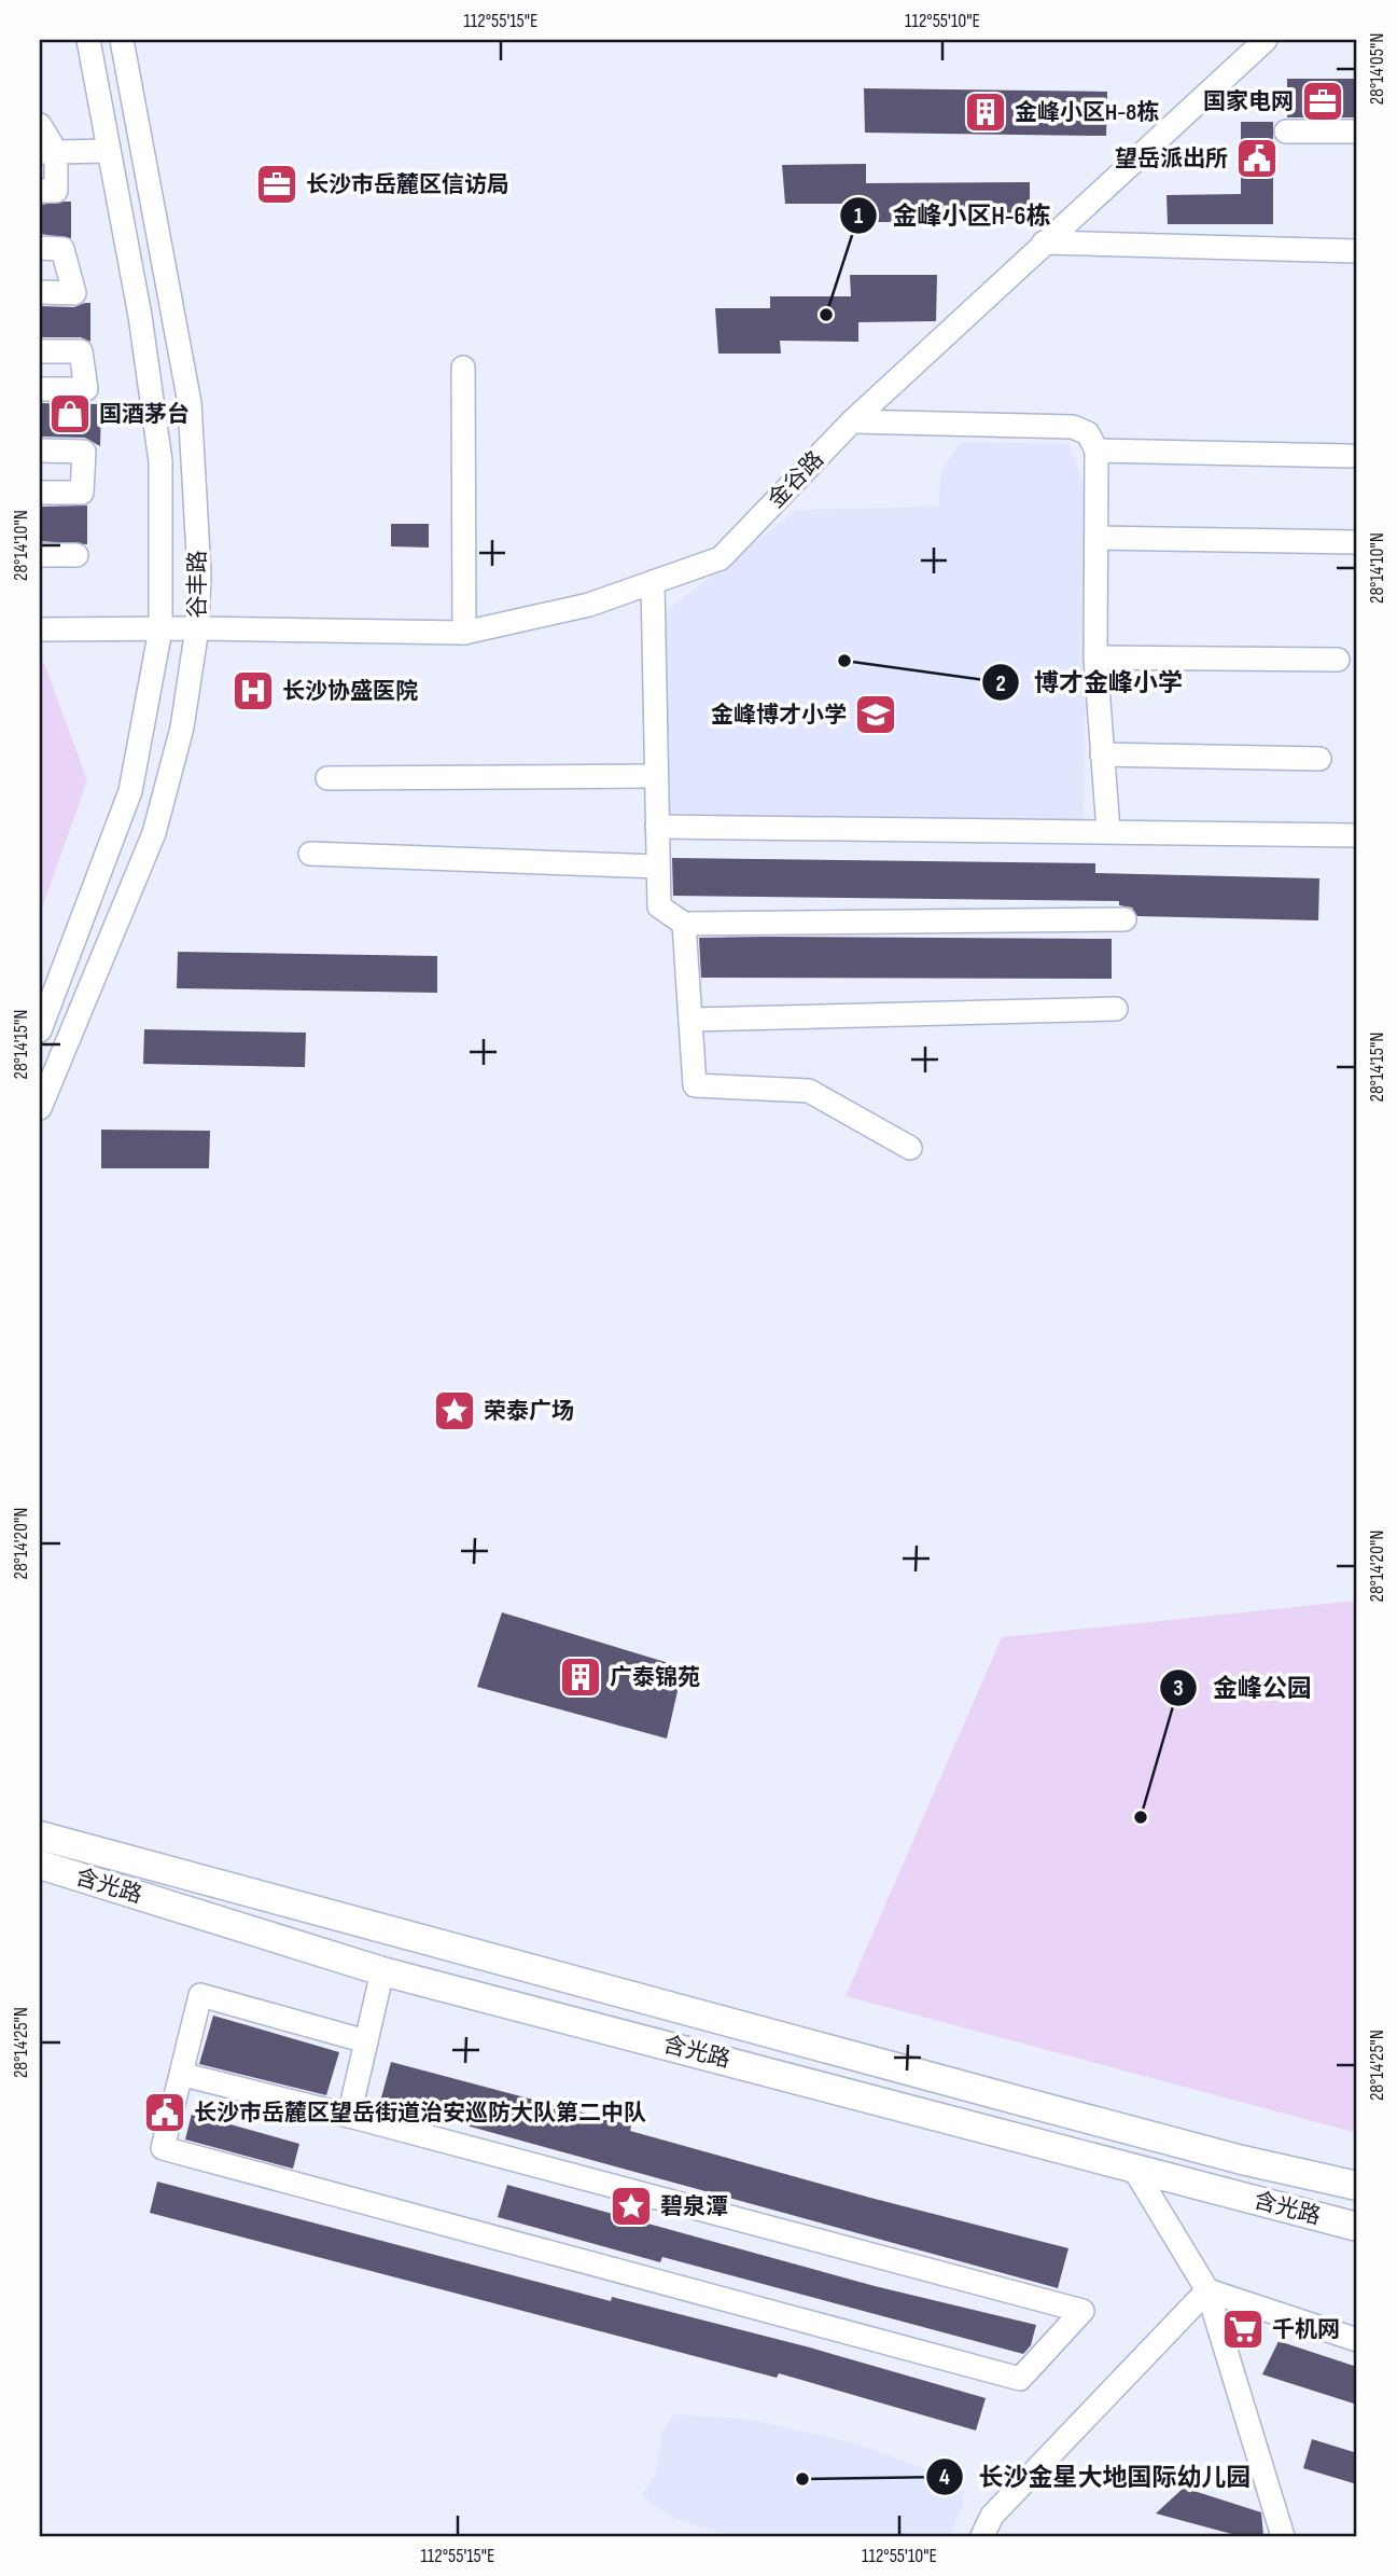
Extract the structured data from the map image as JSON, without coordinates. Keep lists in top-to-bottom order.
{
  "streets": {
    "main road": ["含光路"],
    "street": ["金谷路", "谷丰路"]
  },
  "crossings": [
    ["金谷路", "谷丰路"]
  ],
  "places": {
    "office": ["国家电网", "长沙市岳麓区信访局"],
    "building": ["金峰小区H-8栋", "广泰锦苑"],
    "public building": ["望岳派出所", "长沙市岳麓区望岳街道治安巡防大队第二中队"],
    "other": [
      "金峰小区H-6栋",
      "博才金峰小学",
      "金峰公园",
      "长沙金星大地国际幼儿园"
    ],
    "shop": ["国酒茅台"],
    "hospital": ["长沙协盛医院"],
    "school or university": ["金峰博才小学"],
    "place": ["荣泰广场", "碧泉潭"],
    "supermarket": ["千机网"]
  },
  "coordinates": [
    "112°55'15\"E",
    "112°55'10\"E",
    "28°14'05\"N",
    "28°14'10\"N",
    "28°14'15\"N",
    "28°14'20\"N",
    "28°14'25\"N"
  ]
}
